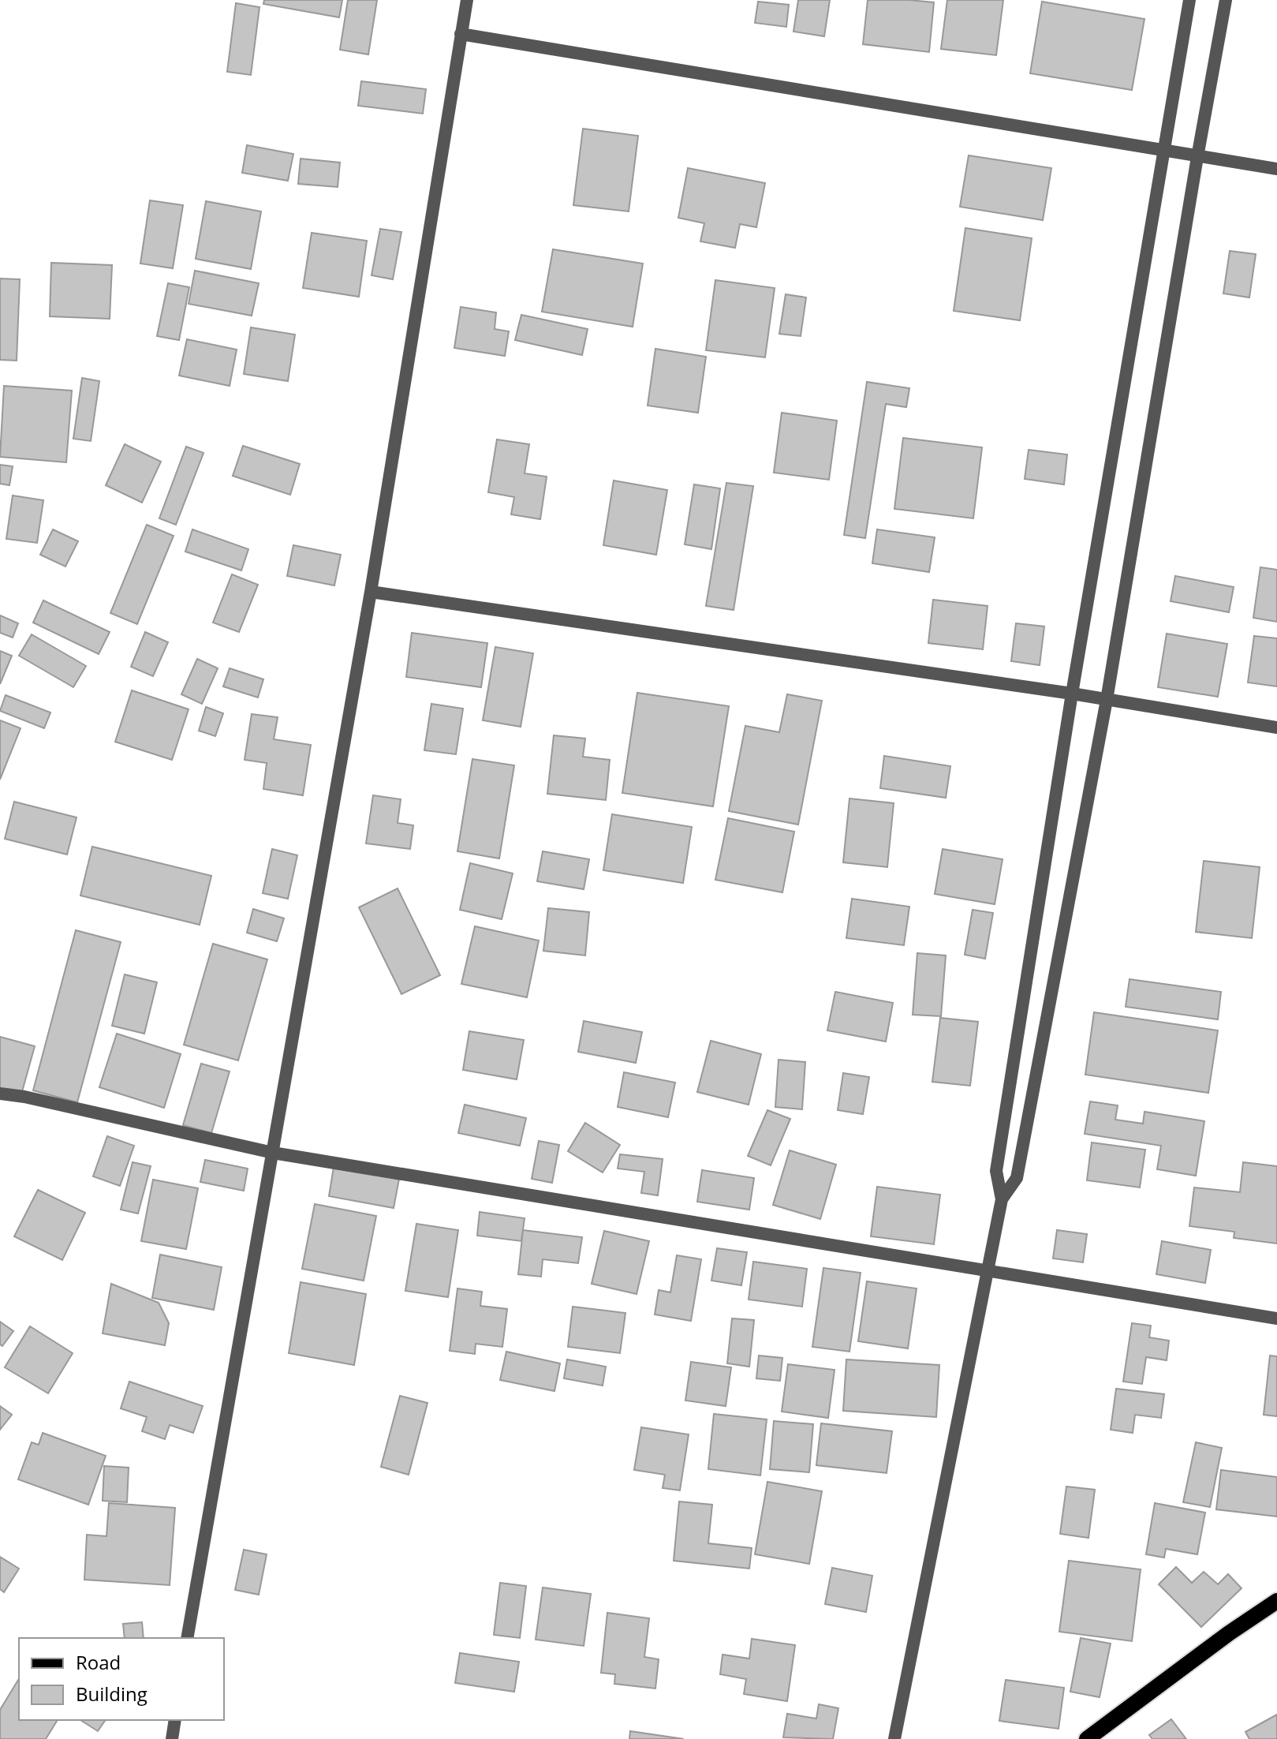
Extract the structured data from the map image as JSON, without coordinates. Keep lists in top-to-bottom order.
{
  "legend": ["Road", "Building"]
}
